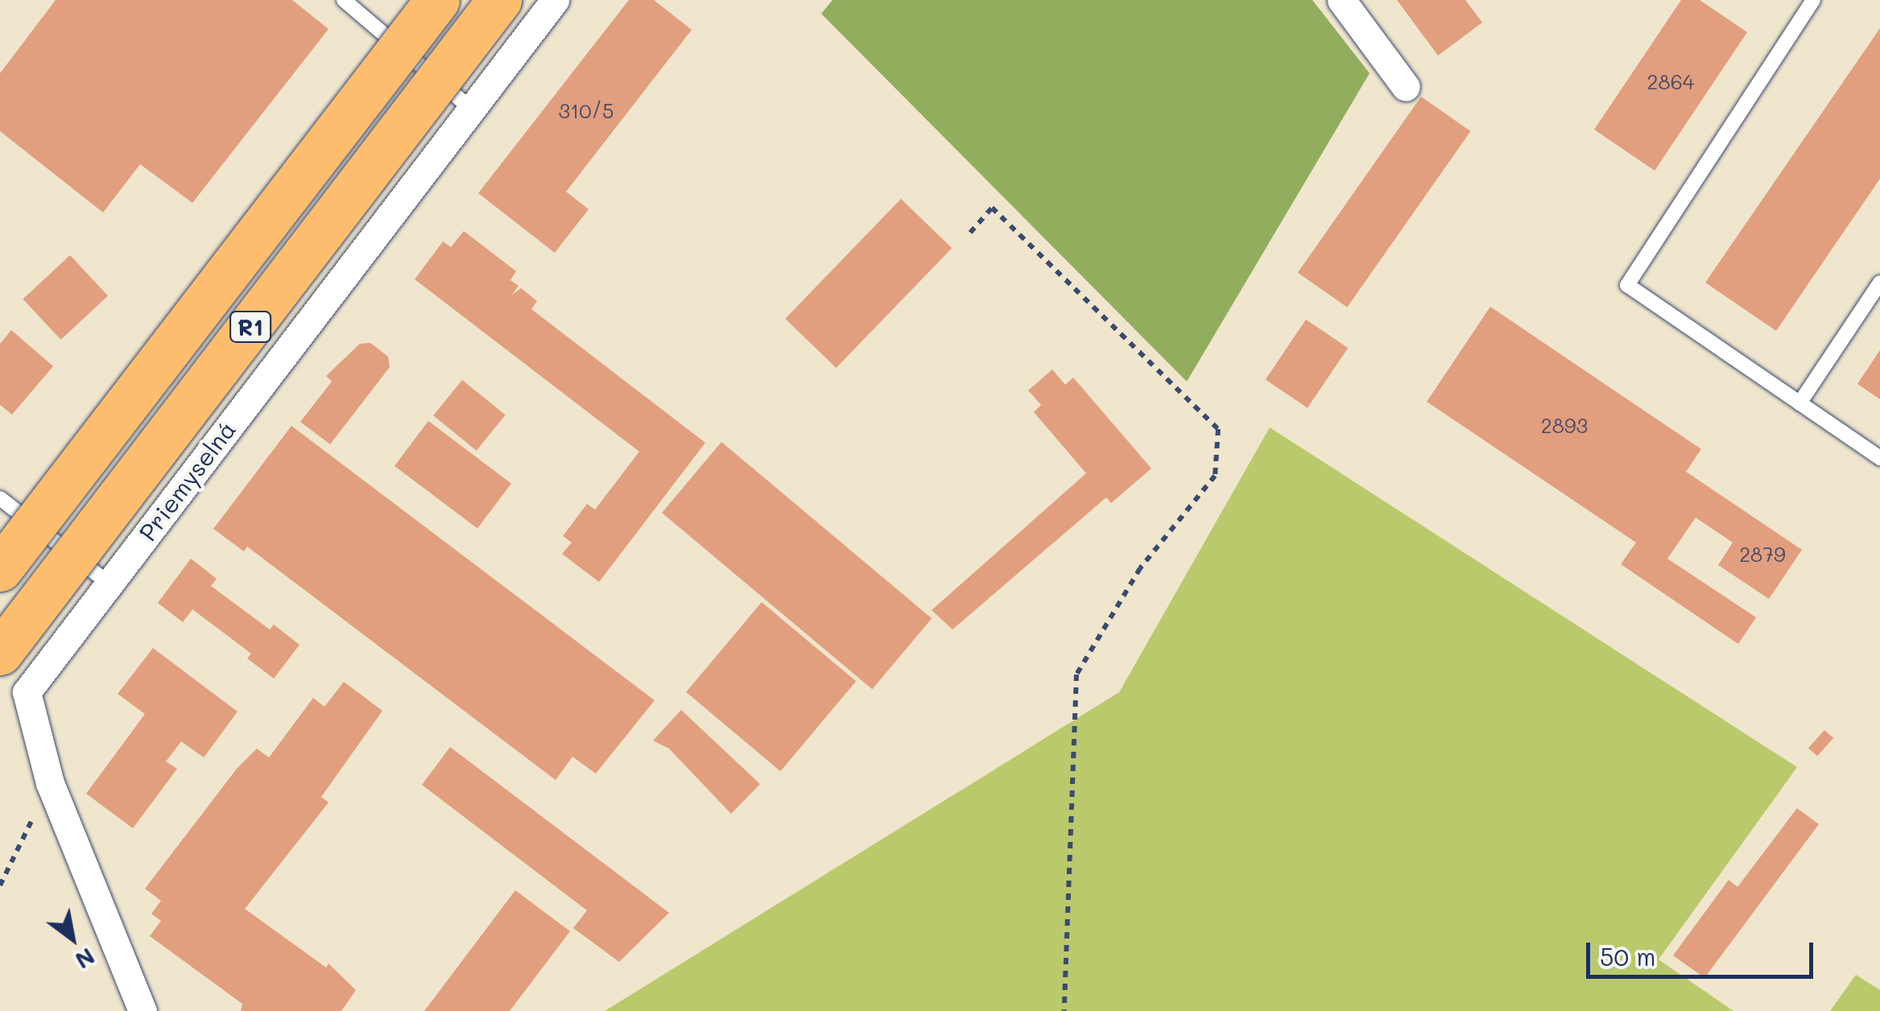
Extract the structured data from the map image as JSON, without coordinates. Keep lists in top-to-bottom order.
{
  "streets": {
    "highway": ["R1"],
    "street": ["Priemyselná"]
  },
  "house_numbers": [
    "2864",
    "310/5",
    "2893",
    "2879"
  ],
  "scale_bar": "50 m",
  "north": "bottom right"
}
